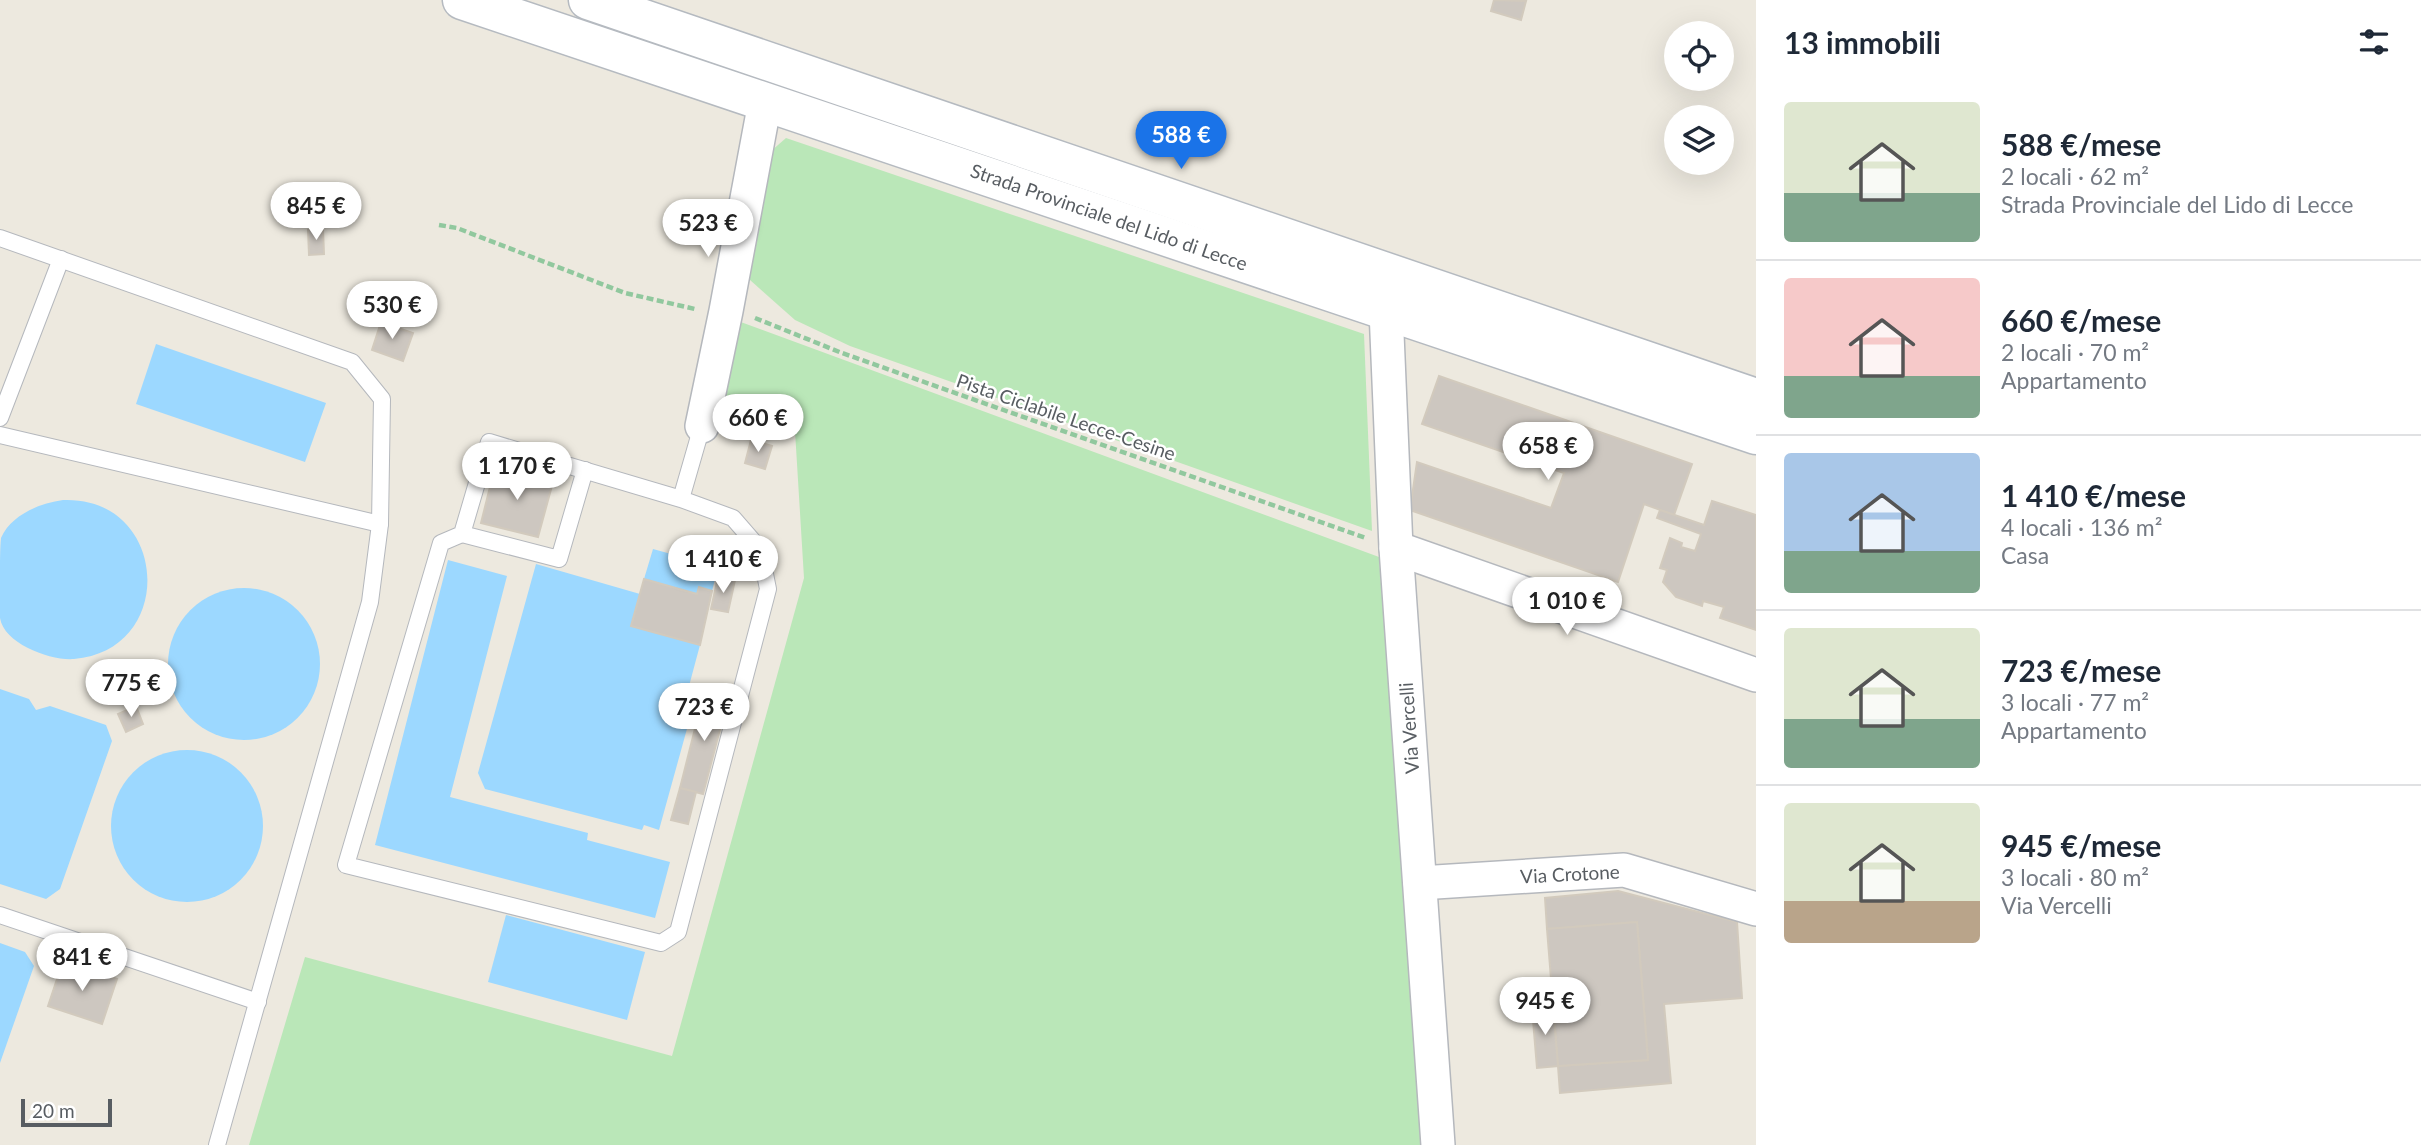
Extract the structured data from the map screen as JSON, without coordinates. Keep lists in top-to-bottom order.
{
  "streets": {
    "main road": ["Strada Provinciale del Lido di Lecce"],
    "street": ["Via Vercelli", "Via Crotone"],
    "path": ["Pista Ciclabile Lecce-Cesine"]
  },
  "crossings": [
    ["Strada Provinciale del Lido di Lecce", "Via Vercelli"],
    ["Pista Ciclabile Lecce-Cesine", "Via Vercelli"],
    ["Via Vercelli", "Via Crotone"]
  ],
  "scale_bar": "20 m",
  "page": {
    "heading": "13 immobili",
    "list": [
      {
        "name": "588 €/mese",
        "note": "2 locali · 62 m² · Strada Provinciale del Lido di Lecce"
      },
      {
        "name": "660 €/mese",
        "note": "2 locali · 70 m² · Appartamento"
      },
      {
        "name": "1 410 €/mese",
        "note": "4 locali · 136 m² · Casa"
      },
      {
        "name": "723 €/mese",
        "note": "3 locali · 77 m² · Appartamento"
      },
      {
        "name": "945 €/mese",
        "note": "3 locali · 80 m² · Via Vercelli"
      }
    ],
    "price": [
      "588 €",
      "845 €",
      "523 €",
      "530 €",
      "660 €",
      "658 €",
      "1 170 €",
      "1 410 €",
      "1 010 €",
      "775 €",
      "723 €",
      "841 €",
      "945 €"
    ],
    "scale": "20 m"
  }
}
